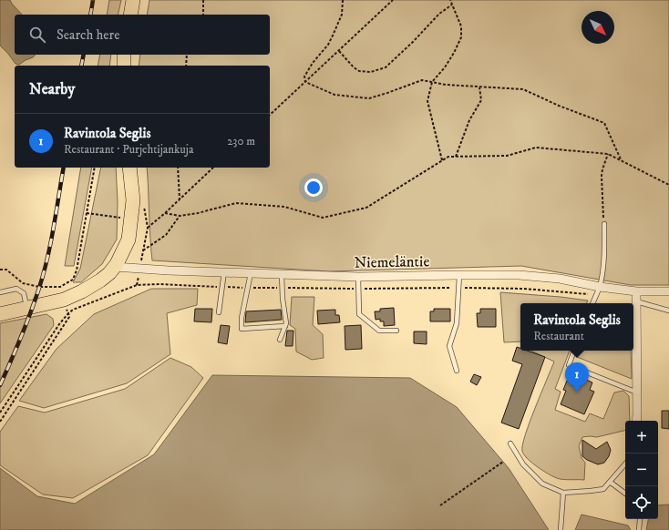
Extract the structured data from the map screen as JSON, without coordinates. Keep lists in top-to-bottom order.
{
  "streets": {
    "street": ["Niemeläntie"]
  },
  "north": "bottom right",
  "page": {
    "search": "Search here",
    "heading": "Nearby",
    "list": [
      {
        "mark": "1",
        "name": "Ravintola Seglis",
        "note": "Restaurant · Purjehtijankuja",
        "value": "230 m"
      }
    ],
    "popup": ["Ravintola Seglis", "Restaurant"],
    "pins": "1",
    "map_buttons": ["+", "−"]
  }
}
